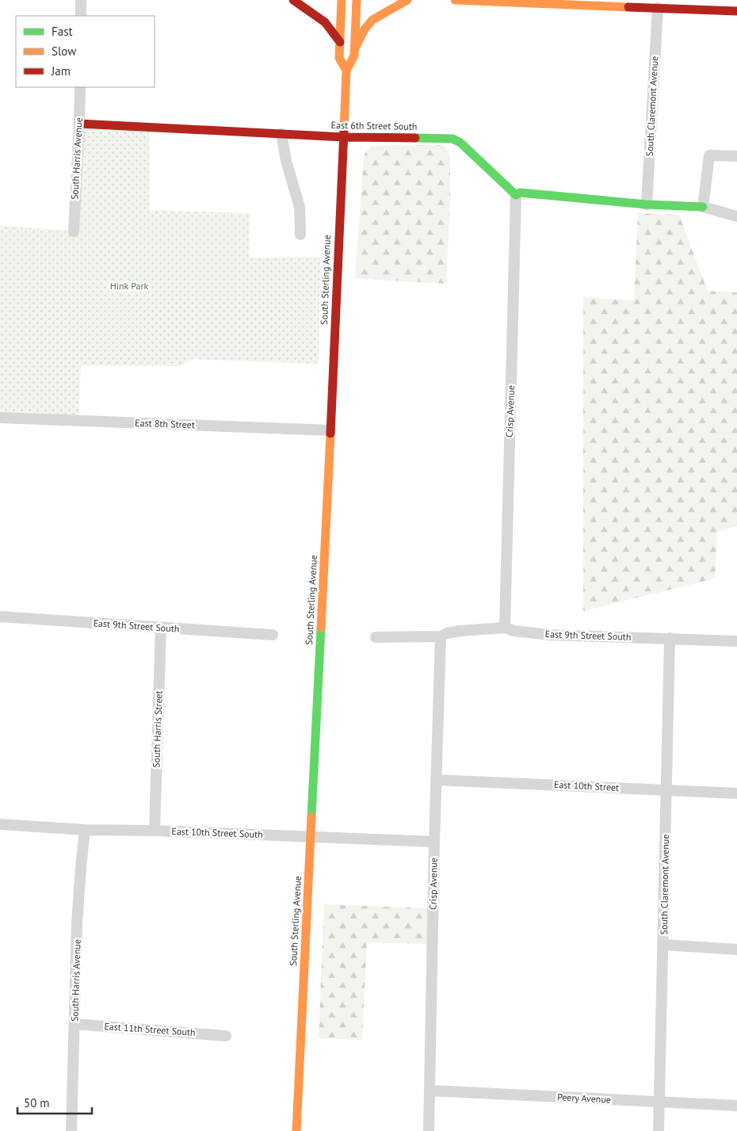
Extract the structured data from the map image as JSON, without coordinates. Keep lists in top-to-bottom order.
{
  "streets": {
    "main road": ["East 6th Street South", "South Sterling Avenue"],
    "street": [
      "South Claremont Avenue",
      "South Harris Avenue",
      "Crisp Avenue",
      "East 8th Street",
      "East 9th Street South",
      "South Harris Street",
      "East 10th Street",
      "East 10th Street South",
      "East 11th Street South",
      "Peery Avenue"
    ]
  },
  "crossings": [
    ["South Claremont Avenue", "East 9th Street South"],
    ["South Claremont Avenue", "East 10th Street"],
    ["South Claremont Avenue", "Peery Avenue"],
    ["East 6th Street South", "South Harris Avenue"],
    ["East 6th Street South", "South Sterling Avenue"],
    ["East 6th Street South", "Crisp Avenue"],
    ["South Harris Avenue", "East 10th Street South"],
    ["South Harris Avenue", "East 11th Street South"],
    ["South Sterling Avenue", "East 8th Street"],
    ["South Sterling Avenue", "East 10th Street South"],
    ["Crisp Avenue", "East 9th Street South"],
    ["Crisp Avenue", "East 10th Street"],
    ["Crisp Avenue", "East 10th Street South"],
    ["Crisp Avenue", "Peery Avenue"],
    ["East 9th Street South", "South Harris Street"],
    ["South Harris Street", "East 10th Street South"]
  ],
  "parks": ["Hink Park"],
  "legend": ["Fast", "Slow", "Jam"],
  "scale_bar": "50 m"
}
